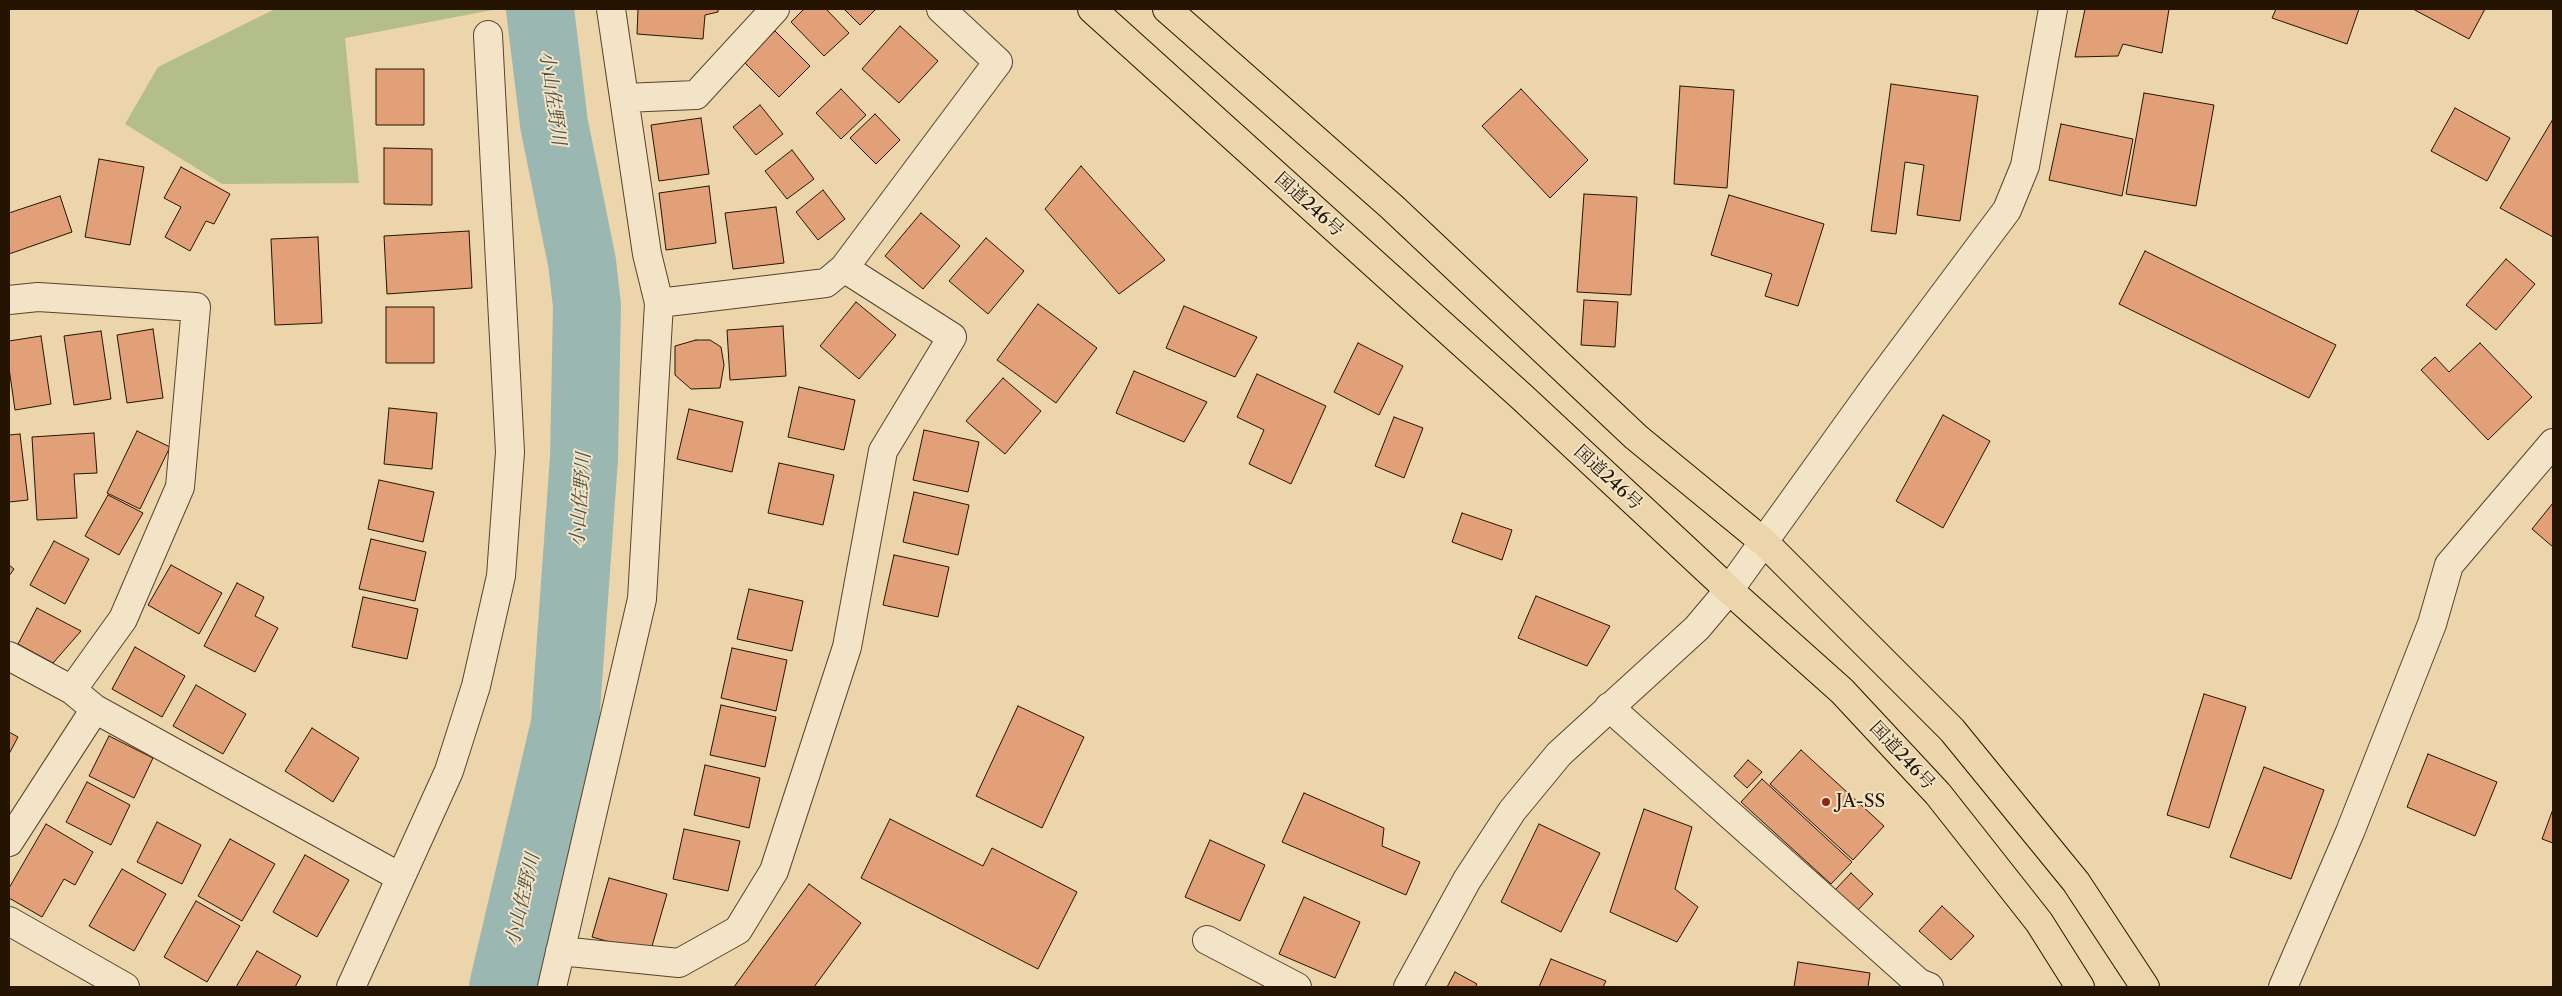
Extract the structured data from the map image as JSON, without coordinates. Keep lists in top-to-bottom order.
{
  "streets": {
    "highway": ["国道246号"]
  },
  "water": ["小山佐野川"],
  "places": ["JA-SS"]
}
